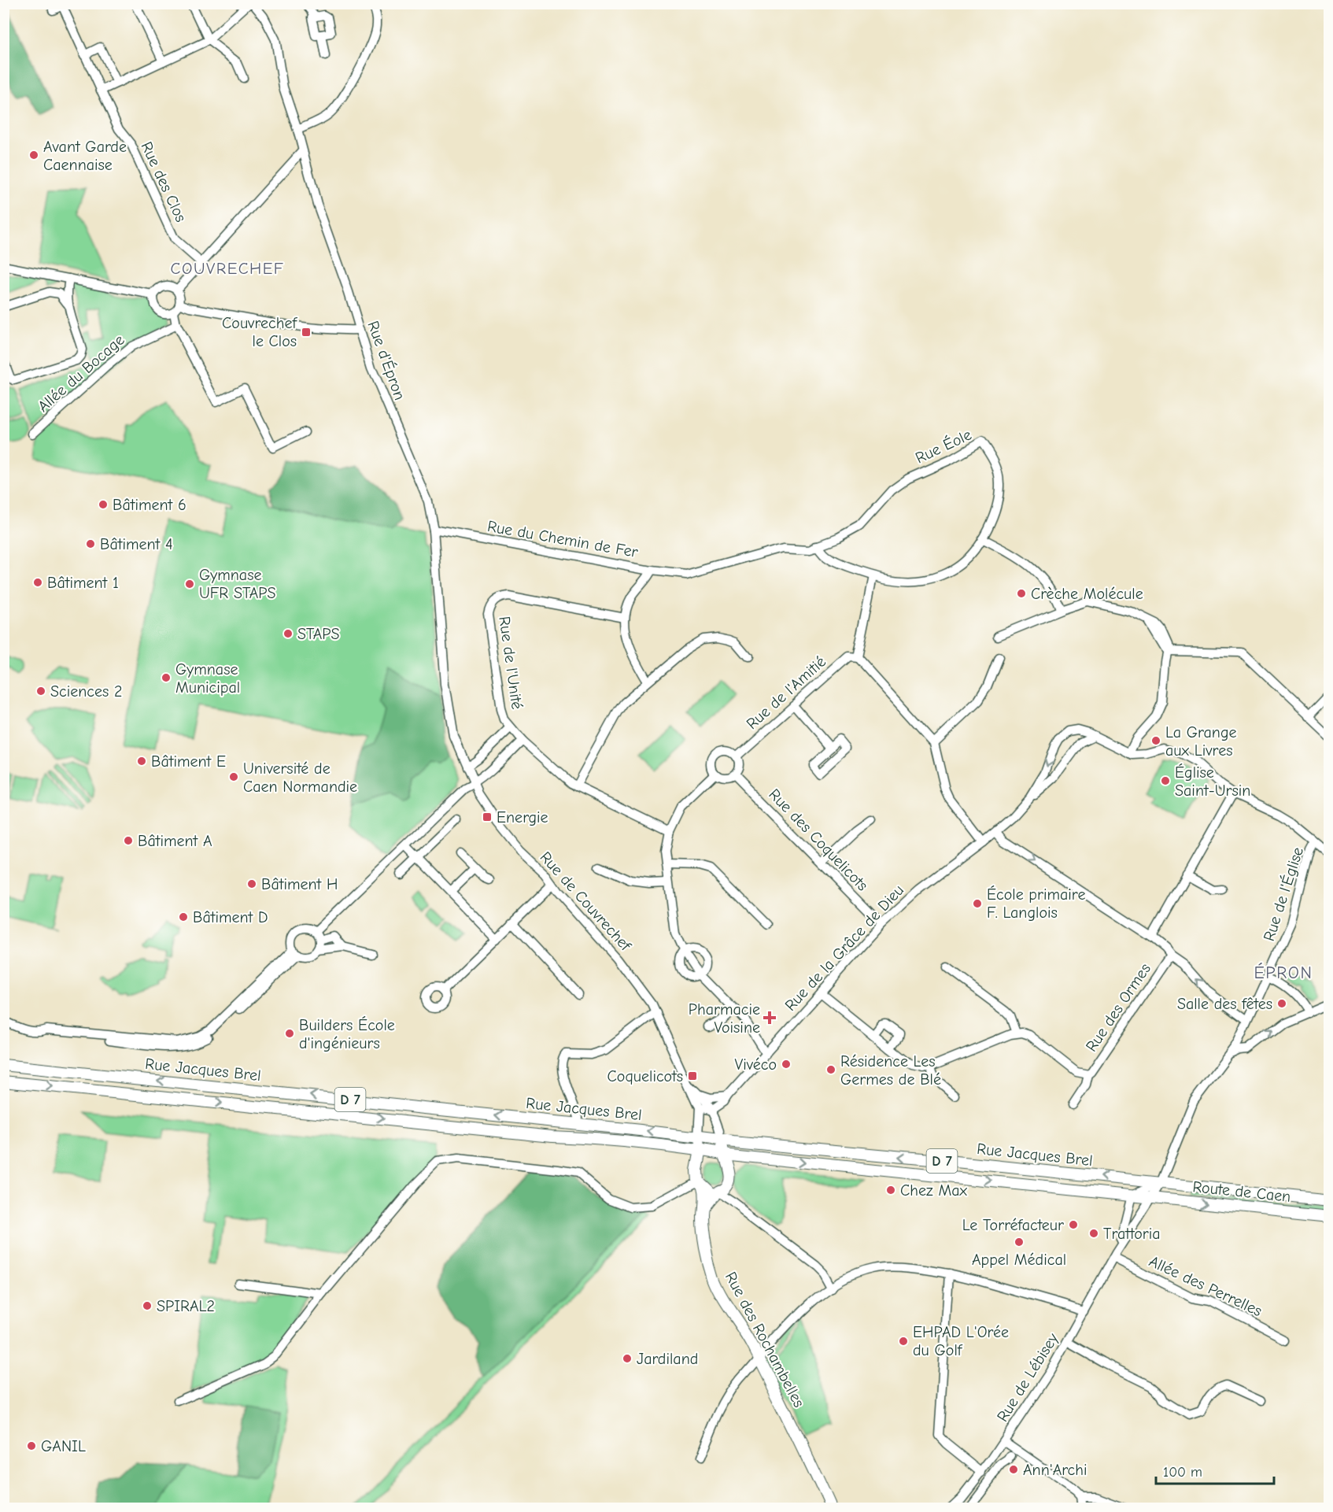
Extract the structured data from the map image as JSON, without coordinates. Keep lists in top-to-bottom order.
{
  "streets": {
    "main road": [
      "Rue Jacques Brel",
      "D 7",
      "Route de Caen",
      "Rue des Rochambelles"
    ],
    "street": [
      "Rue des Clos",
      "Rue d'Épron",
      "Allée du Bocage",
      "Rue Éole",
      "Rue du Chemin de Fer",
      "Rue de l'Unité",
      "Rue de l'Amitié",
      "Rue des Coquelicots",
      "Rue de l'Église",
      "Rue de Couvrechef",
      "Rue de la Grâce de Dieu",
      "Rue des Ormes",
      "Allée des Perrelles",
      "Rue de Lébisey"
    ]
  },
  "crossings": [
    ["Rue d'Épron", "Rue du Chemin de Fer"],
    ["Rue d'Épron", "Rue de Couvrechef"],
    ["Rue Éole", "Rue du Chemin de Fer"],
    ["Rue de l'Amitié", "Rue des Coquelicots"],
    ["Rue des Coquelicots", "Rue de la Grâce de Dieu"],
    ["Rue de l'Église", "Rue de Lébisey"],
    ["Rue de Couvrechef", "Rue de la Grâce de Dieu"],
    ["Rue de Couvrechef", "Rue Jacques Brel"],
    ["Rue de Couvrechef", "Rue des Rochambelles"],
    ["Rue Jacques Brel", "Route de Caen"],
    ["Rue Jacques Brel", "Rue des Rochambelles"],
    ["Rue Jacques Brel", "Rue de Lébisey"],
    ["Route de Caen", "Rue de Lébisey"],
    ["Allée des Perrelles", "Rue de Lébisey"]
  ],
  "districts": ["COUVRECHEF", "ÉPRON"],
  "places": {
    "other": [
      "Avant Garde Caennaise",
      "Bâtiment 6",
      "Bâtiment 4",
      "Bâtiment 1",
      "Gymnase UFR STAPS",
      "Crèche Molécule",
      "STAPS",
      "Gymnase Municipal",
      "Sciences 2",
      "La Grange aux Livres",
      "Bâtiment E",
      "Université de Caen Normandie",
      "Église Saint-Ursin",
      "Bâtiment A",
      "Bâtiment H",
      "École primaire F. Langlois",
      "Bâtiment D",
      "Salle des fêtes",
      "Builders École d'ingénieurs",
      "Vivéco",
      "Résidence Les Germes de Blé",
      "Chez Max",
      "Le Torréfacteur",
      "Trattoria",
      "Appel Médical",
      "SPIRAL2",
      "EHPAD L'Orée du Golf",
      "Jardiland",
      "GANIL",
      "Ann'Archi"
    ],
    "transit": ["Couvrechef le Clos", "Energie", "Coquelicots"],
    "health": ["Pharmacie Voisine"]
  },
  "scale_bar": "100 m"
}
